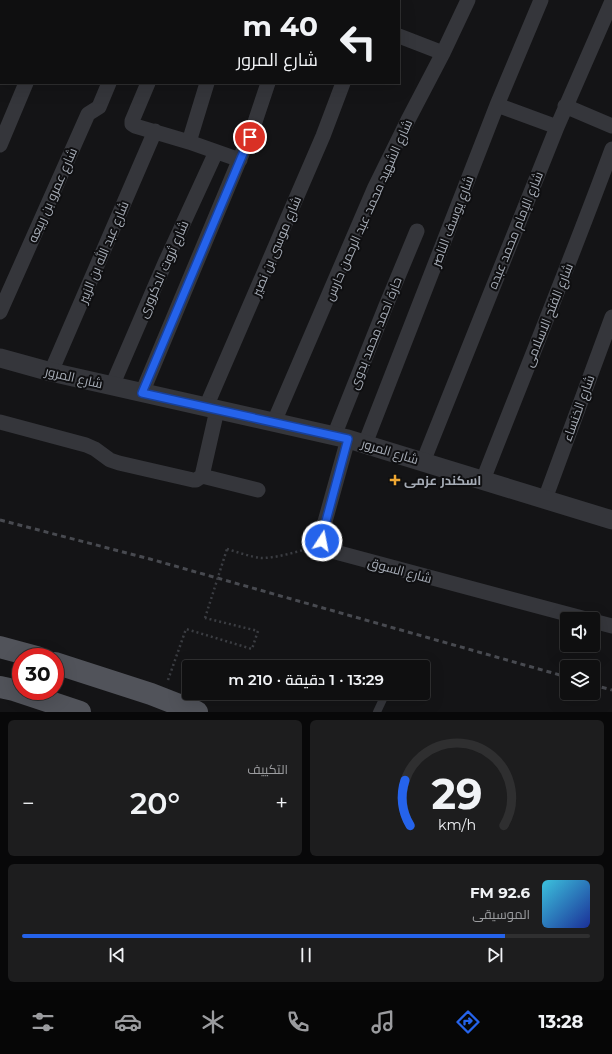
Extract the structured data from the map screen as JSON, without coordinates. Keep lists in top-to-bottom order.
{
  "streets": {
    "street": [
      "شارع عمرو بن ربيعه",
      "شارع الشهيد محمد عبد الرحمن حارس",
      "شارع يوسف الناصر",
      "شارع الإمام محمد عبده",
      "شارع موسى بن نصير",
      "شارع عبد الله بن الزبير",
      "شارع ثروت الدكرورى",
      "شارع الفتح الاسلامى",
      "حارة احمد محمد بدوى",
      "شارع المرور",
      "شارع الخنساء",
      "شارع السوق"
    ]
  },
  "crossings": [
    ["شارع الشهيد محمد عبد الرحمن حارس", "شارع المرور"],
    ["شارع يوسف الناصر", "حارة احمد محمد بدوى"],
    ["شارع يوسف الناصر", "شارع المرور"],
    ["شارع الإمام محمد عبده", "شارع المرور"],
    ["شارع موسى بن نصير", "شارع المرور"],
    ["شارع عبد الله بن الزبير", "شارع المرور"],
    ["شارع ثروت الدكرورى", "شارع المرور"],
    ["شارع الفتح الاسلامى", "شارع المرور"],
    ["حارة احمد محمد بدوى", "شارع المرور"],
    ["شارع المرور", "شارع الخنساء"]
  ],
  "places": {
    "health": ["اسكندر عزمى"]
  },
  "page": {
    "turn": ["40 m", "شارع المرور"],
    "limit": "30",
    "trip": "13:29 · 1 دقيقة · 210 m",
    "tile": "التكييف",
    "heat": ["−", "20°", "+"],
    "song": ["92.6 FM", "الموسيقى"],
    "tabs": "13:28",
    "gauge": ["29", "km/h"]
  }
}
